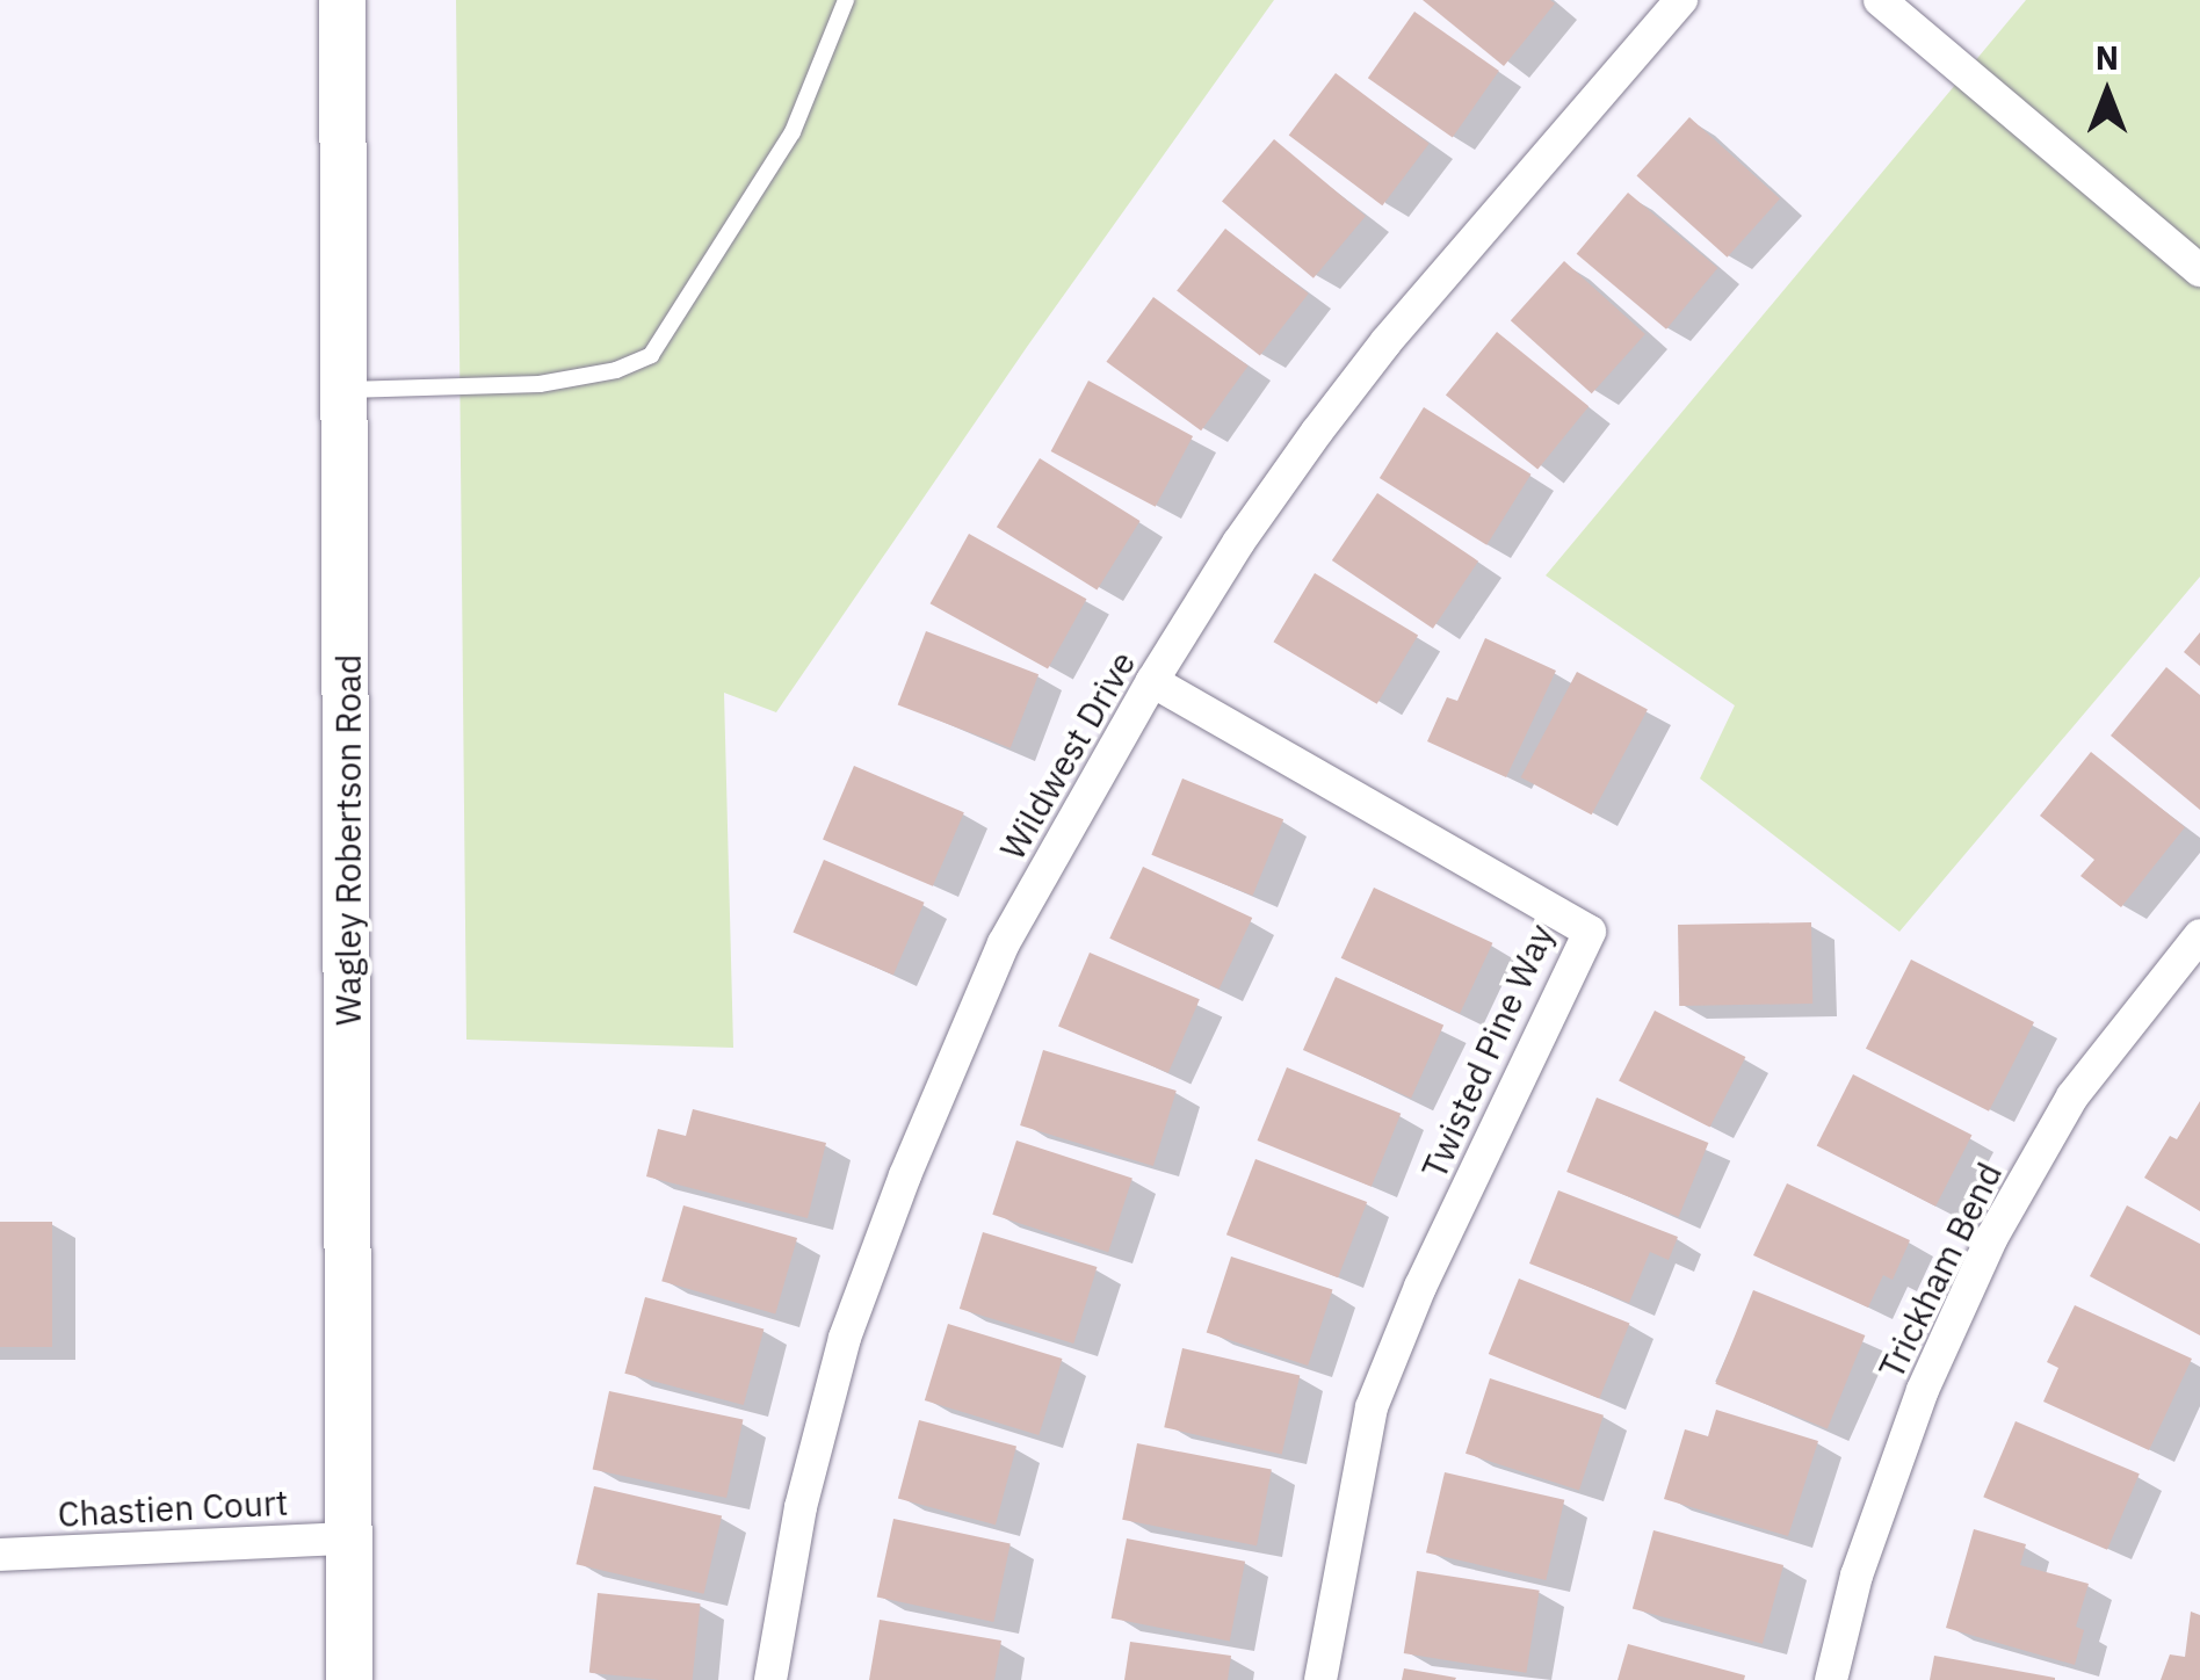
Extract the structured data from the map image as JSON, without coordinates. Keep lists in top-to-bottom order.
{
  "streets": {
    "street": [
      "Wildwest Drive",
      "Wagley Robertson Road",
      "Twisted Pine Way",
      "Trickham Bend",
      "Chastien Court"
    ]
  },
  "crossings": [
    ["Wildwest Drive", "Twisted Pine Way"],
    ["Wagley Robertson Road", "Chastien Court"]
  ],
  "north": "top"
}
